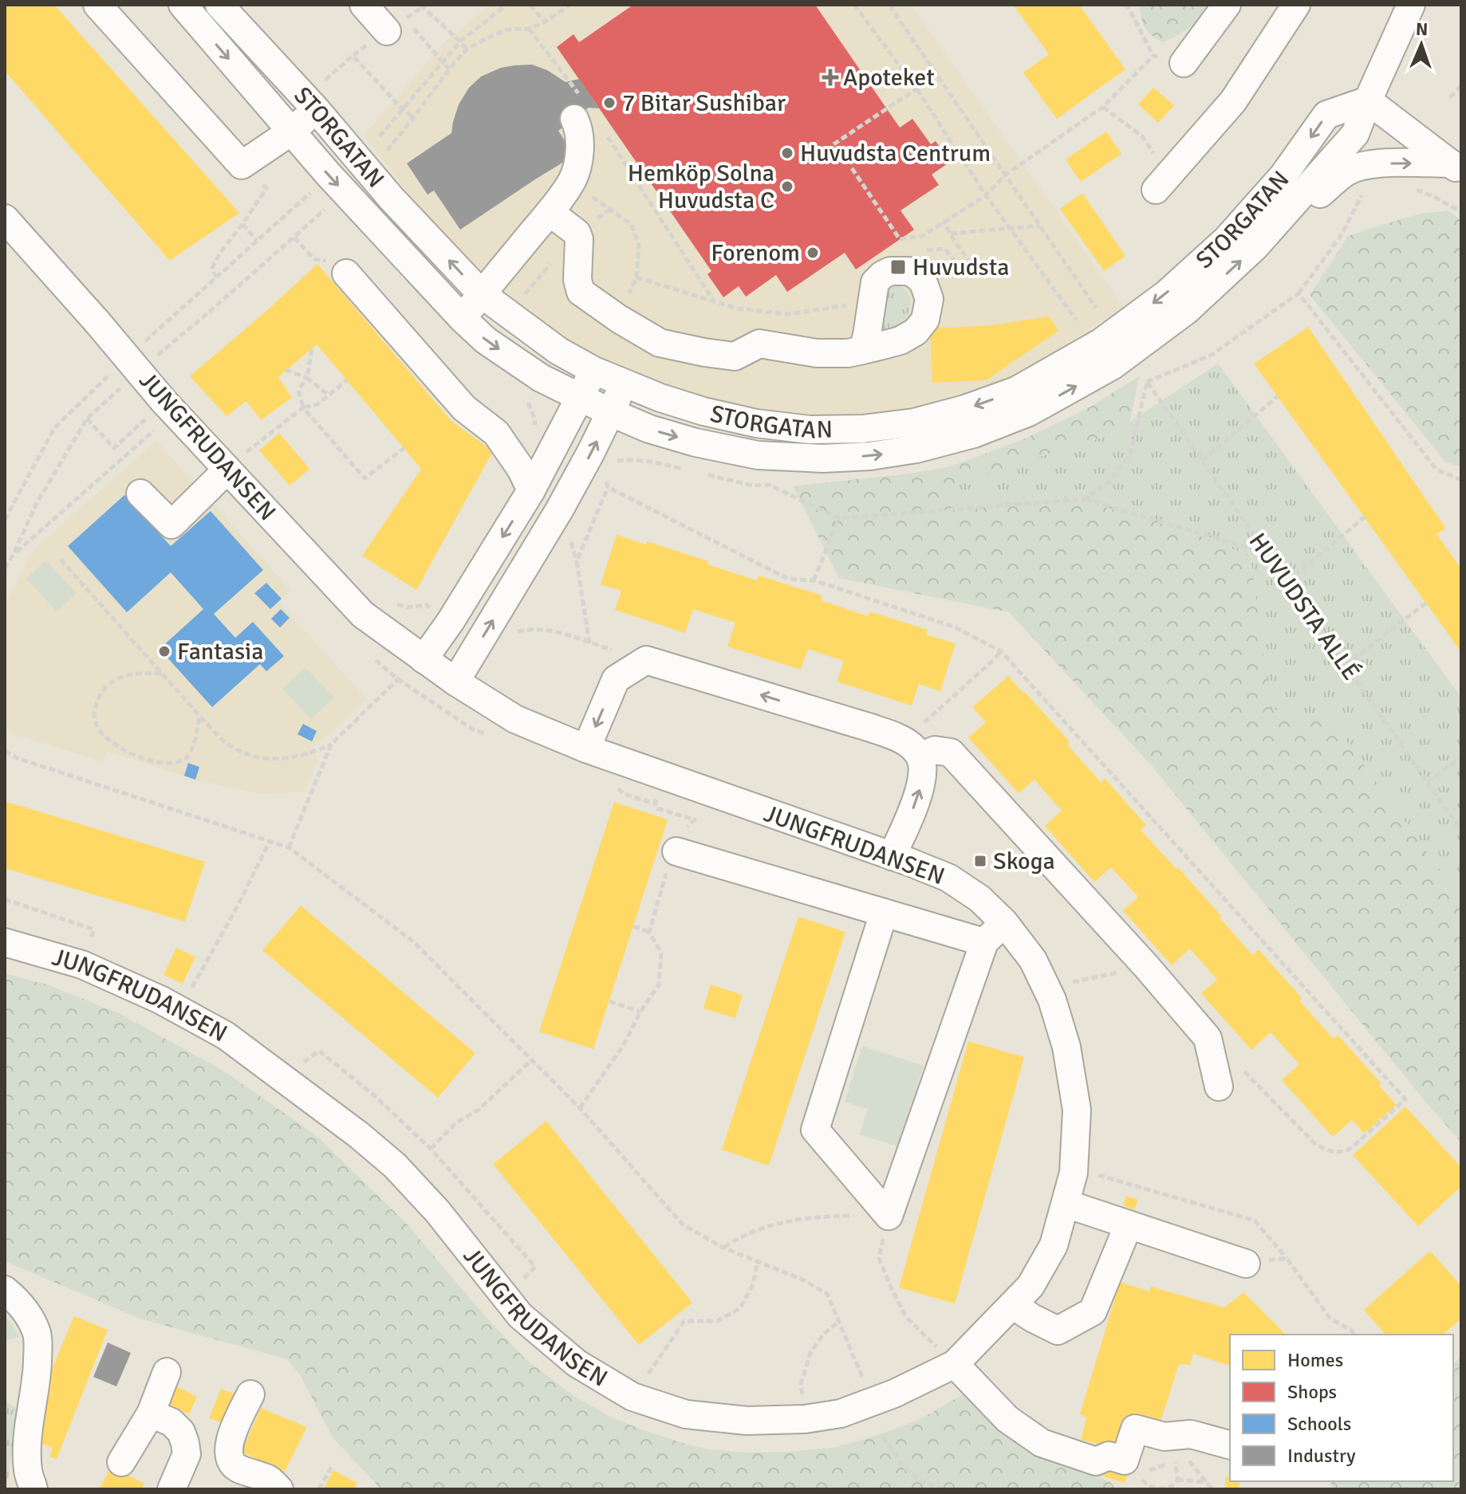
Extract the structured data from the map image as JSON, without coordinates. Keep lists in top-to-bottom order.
{
  "streets": {
    "street": ["STORGATAN", "JUNGFRUDANSEN"],
    "path": ["HUVUDSTA ALLÉ"]
  },
  "places": {
    "health": ["Apoteket"],
    "other": [
      "7 Bitar Sushibar",
      "Huvudsta Centrum",
      "Hemköp Solna Huvudsta C",
      "Forenom",
      "Fantasia"
    ],
    "transit": ["Huvudsta", "Skoga"]
  },
  "legend": [
    "Homes",
    "Shops",
    "Schools",
    "Industry"
  ],
  "north": "top"
}
